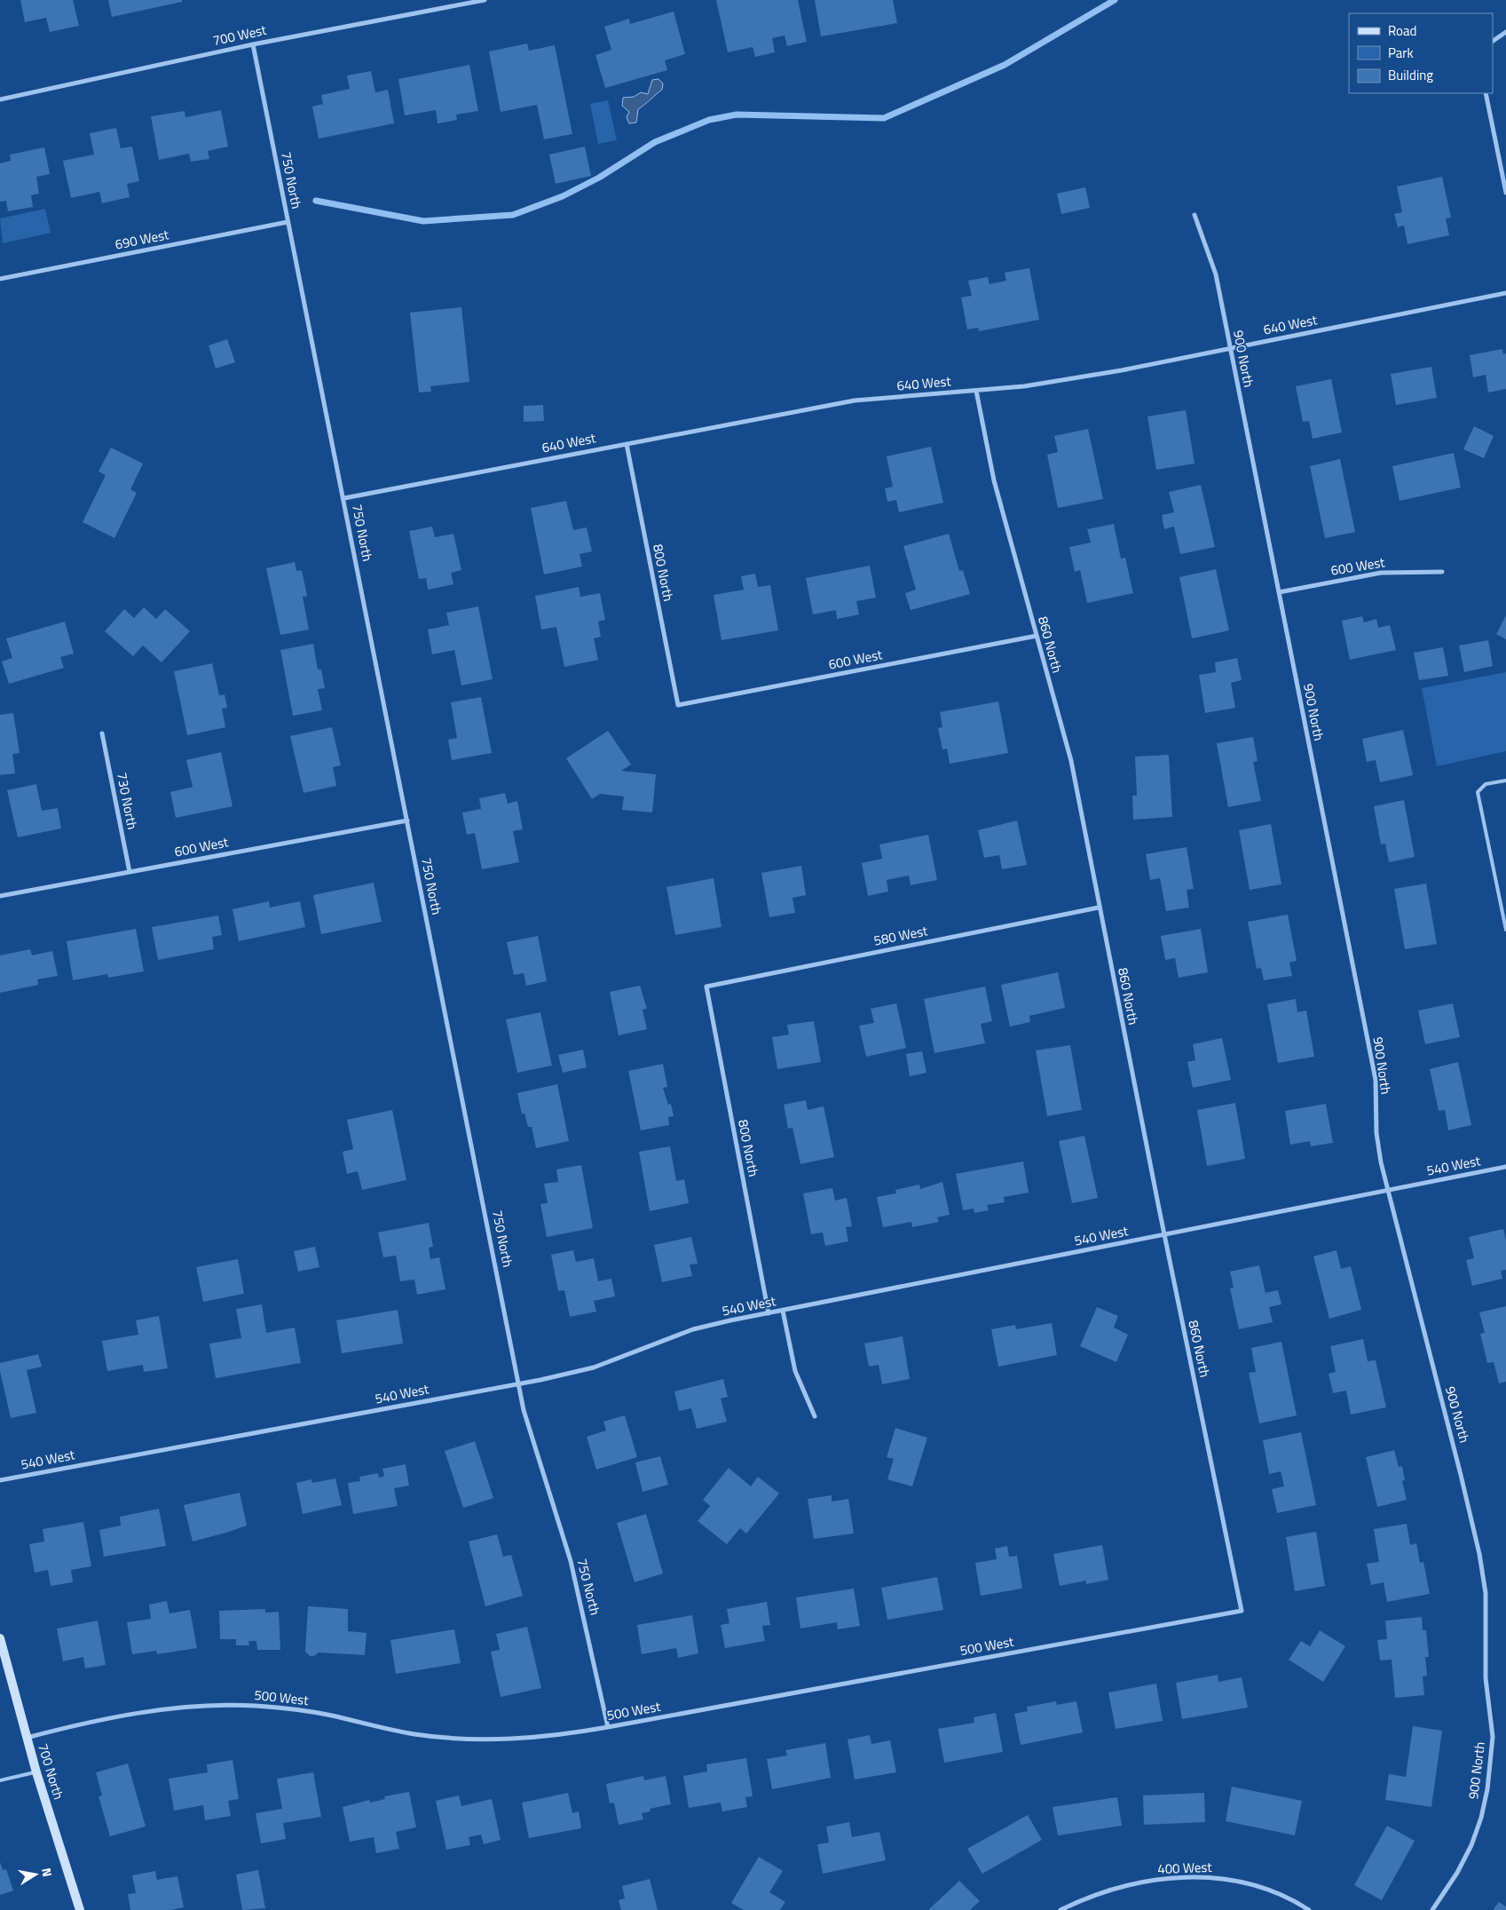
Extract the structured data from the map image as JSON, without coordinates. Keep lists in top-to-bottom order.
{
  "streets": {
    "street": [
      "700 West",
      "750 North",
      "690 West",
      "640 West",
      "900 North",
      "600 West",
      "800 North",
      "860 North",
      "730 North",
      "580 West",
      "540 West",
      "500 West",
      "700 North",
      "400 West"
    ]
  },
  "crossings": [
    ["700 West", "750 North"],
    ["750 North", "690 West"],
    ["750 North", "640 West"],
    ["750 North", "600 West"],
    ["750 North", "540 West"],
    ["750 North", "500 West"],
    ["640 West", "900 North"],
    ["640 West", "800 North"],
    ["640 West", "860 North"],
    ["900 North", "600 West"],
    ["900 North", "540 West"],
    ["600 West", "800 North"],
    ["600 West", "860 North"],
    ["600 West", "730 North"],
    ["800 North", "580 West"],
    ["800 North", "540 West"],
    ["860 North", "580 West"],
    ["860 North", "540 West"],
    ["860 North", "500 West"],
    ["500 West", "700 North"]
  ],
  "legend": ["Road", "Park", "Building"],
  "north": "right"
}
